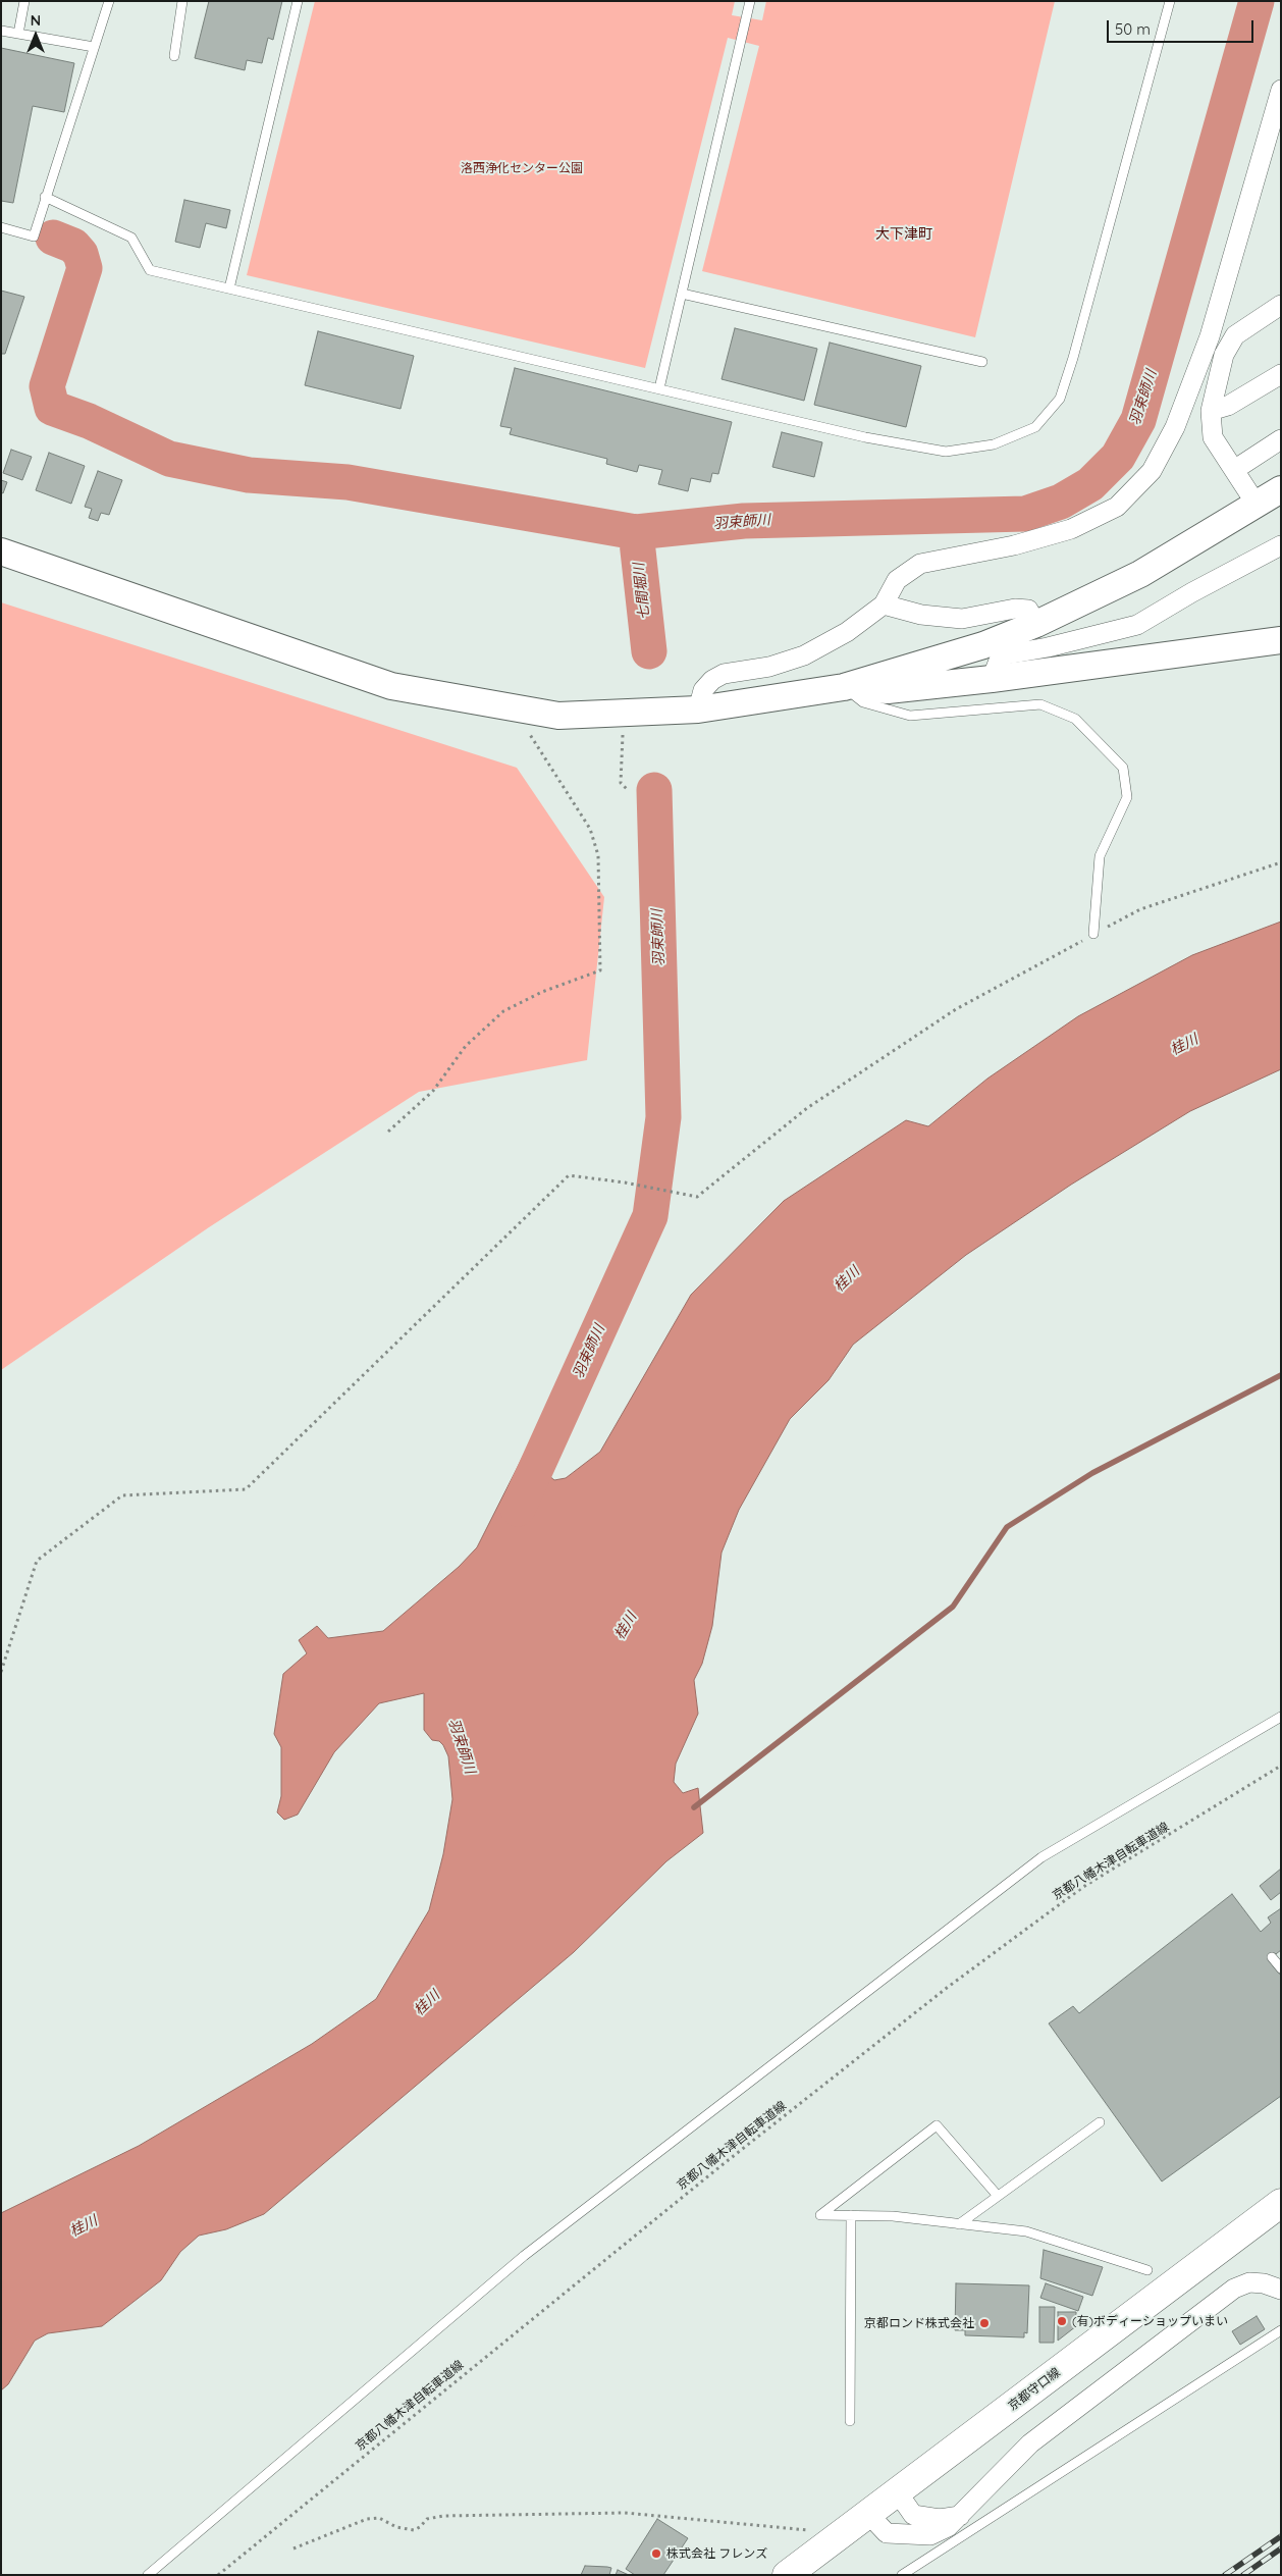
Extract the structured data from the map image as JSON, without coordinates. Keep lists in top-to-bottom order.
{
  "streets": {
    "main road": ["京都守口線"],
    "path": ["京都八幡木津自転車道線"]
  },
  "districts": ["大下津町"],
  "water": ["羽束師川", "七間堀川", "桂川"],
  "parks": ["洛西浄化センター公園"],
  "places": ["(有)ボディーショップいまい", "京都ロンド株式会社", "株式会社 フレンズ"],
  "scale_bar": "50 m",
  "north": "top"
}
